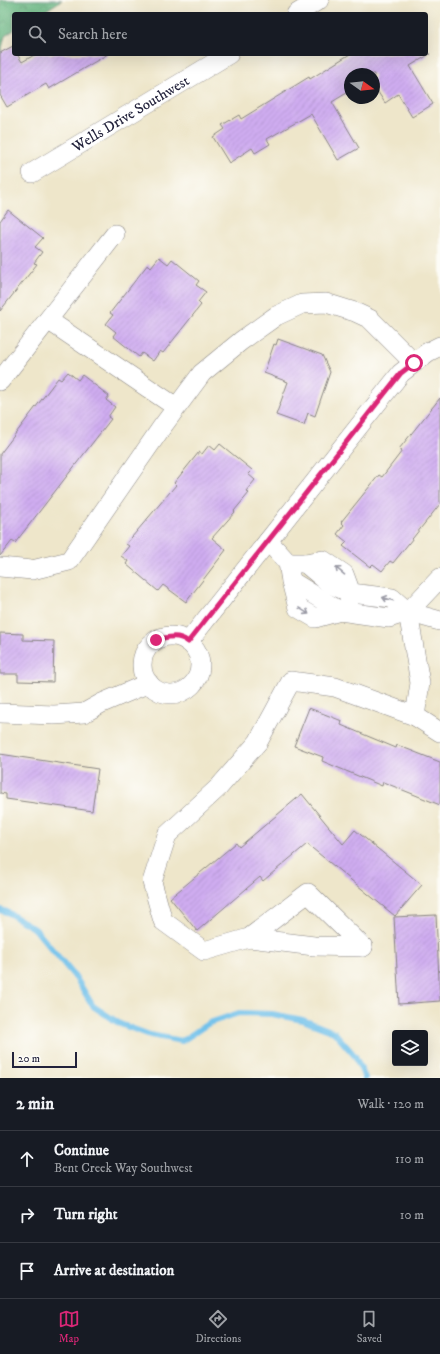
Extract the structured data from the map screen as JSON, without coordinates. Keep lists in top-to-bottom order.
{
  "streets": {
    "street": ["Wells Drive Southwest"]
  },
  "scale_bar": "20 m",
  "north": "right",
  "page": {
    "search": "Search here",
    "scale": "20 m",
    "heading": ["2 min", "Walk · 120 m"],
    "list": [
      ["Continue", "Bent Creek Way Southwest", "110 m"],
      ["Turn right", "10 m"],
      "Arrive at destination"
    ],
    "nav": ["Map", "Directions", "Saved"]
  }
}
